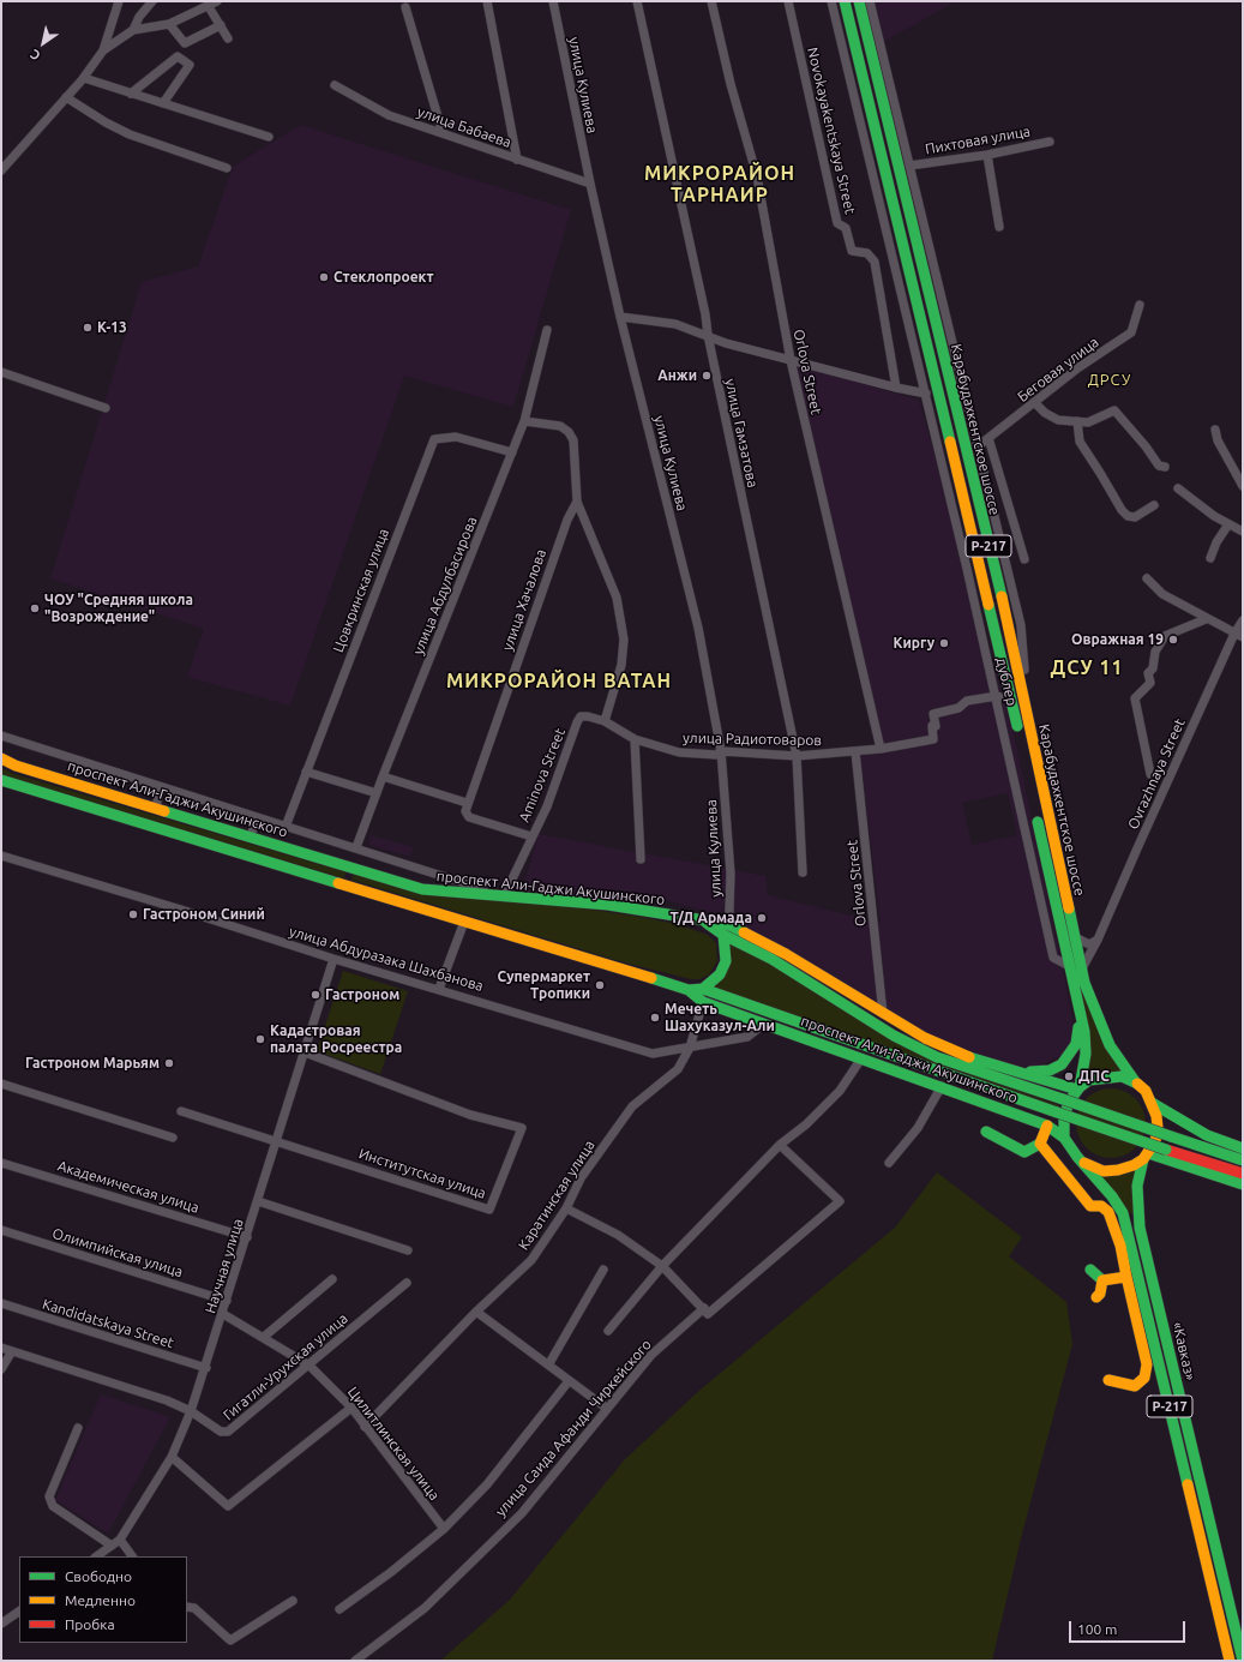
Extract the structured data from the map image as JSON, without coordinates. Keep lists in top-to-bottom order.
{
  "streets": {
    "main road": [
      "Карабудахкентское шоссе",
      "Р-217",
      "проспект Али-Гаджи Акушинского",
      "«Кавказ»"
    ],
    "street": [
      "улица Кулиева",
      "улица Бабаева",
      "Novokayakentskaya Street",
      "Пихтовая улица",
      "Беговая улица",
      "Orlova Street",
      "улица Гамзатова",
      "улица Абдулбасирова",
      "Цовкринская улица",
      "улица Хачалова",
      "дублер",
      "улица Радиотоваров",
      "Ovrazhnaya Street",
      "Aminova Street",
      "улица Абдуразака Шахбанова",
      "Институтская улица",
      "Академическая улица",
      "Каратинская улица",
      "Олимпийская улица",
      "Научная улица",
      "Kandidatskaya Street",
      "Гигатли-Урухская улица",
      "улица Саида Афанди Чиркейского",
      "Цилитлинская улица"
    ]
  },
  "crossings": [
    ["улица Кулиева", "улица Бабаева"],
    ["улица Кулиева", "улица Радиотоваров"],
    ["улица Кулиева", "проспект Али-Гаджи Акушинского"],
    ["Orlova Street", "улица Радиотоваров"],
    ["Orlova Street", "проспект Али-Гаджи Акушинского"],
    ["Карабудахкентское шоссе", "Р-217"],
    ["Карабудахкентское шоссе", "дублер"],
    ["Карабудахкентское шоссе", "Ovrazhnaya Street"],
    ["Карабудахкентское шоссе", "проспект Али-Гаджи Акушинского"],
    ["Карабудахкентское шоссе", "«Кавказ»"],
    ["улица Гамзатова", "улица Радиотоваров"],
    ["Р-217", "проспект Али-Гаджи Акушинского"],
    ["Р-217", "«Кавказ»"],
    ["улица Абдулбасирова", "Цовкринская улица"],
    ["улица Хачалова", "Aminova Street"],
    ["дублер", "улица Радиотоваров"],
    ["улица Радиотоваров", "Aminova Street"],
    ["Aminova Street", "проспект Али-Гаджи Акушинского"],
    ["проспект Али-Гаджи Акушинского", "улица Абдуразака Шахбанова"],
    ["проспект Али-Гаджи Акушинского", "Каратинская улица"],
    ["проспект Али-Гаджи Акушинского", "«Кавказ»"],
    ["улица Абдуразака Шахбанова", "Каратинская улица"],
    ["улица Абдуразака Шахбанова", "Научная улица"],
    ["Институтская улица", "Научная улица"],
    ["Академическая улица", "Научная улица"],
    ["Каратинская улица", "Цилитлинская улица"],
    ["Олимпийская улица", "Научная улица"],
    ["Научная улица", "Kandidatskaya Street"],
    ["Научная улица", "Гигатли-Урухская улица"],
    ["Научная улица", "Цилитлинская улица"],
    ["Гигатли-Урухская улица", "Цилитлинская улица"]
  ],
  "districts": [
    "МИКРОРАЙОН ТАРНАИР",
    "ДРСУ",
    "ДСУ 11",
    "МИКРОРАЙОН ВАТАН"
  ],
  "places": [
    "Стеклопроект",
    "К-13",
    "Анжи",
    "ЧОУ \"Средняя школа \"Возрождение\"",
    "Овражная 19",
    "Киргу",
    "Гастроном Синий",
    "Т/Д Армада",
    "Супермаркет Тропики",
    "Гастроном",
    "Мечеть Шахуказул-Али",
    "Кадастровая палата Росреестра",
    "Гастроном Марьям",
    "ДПС"
  ],
  "legend": ["Свободно", "Медленно", "Пробка"],
  "scale_bar": "100 m",
  "north": "bottom left"
}
